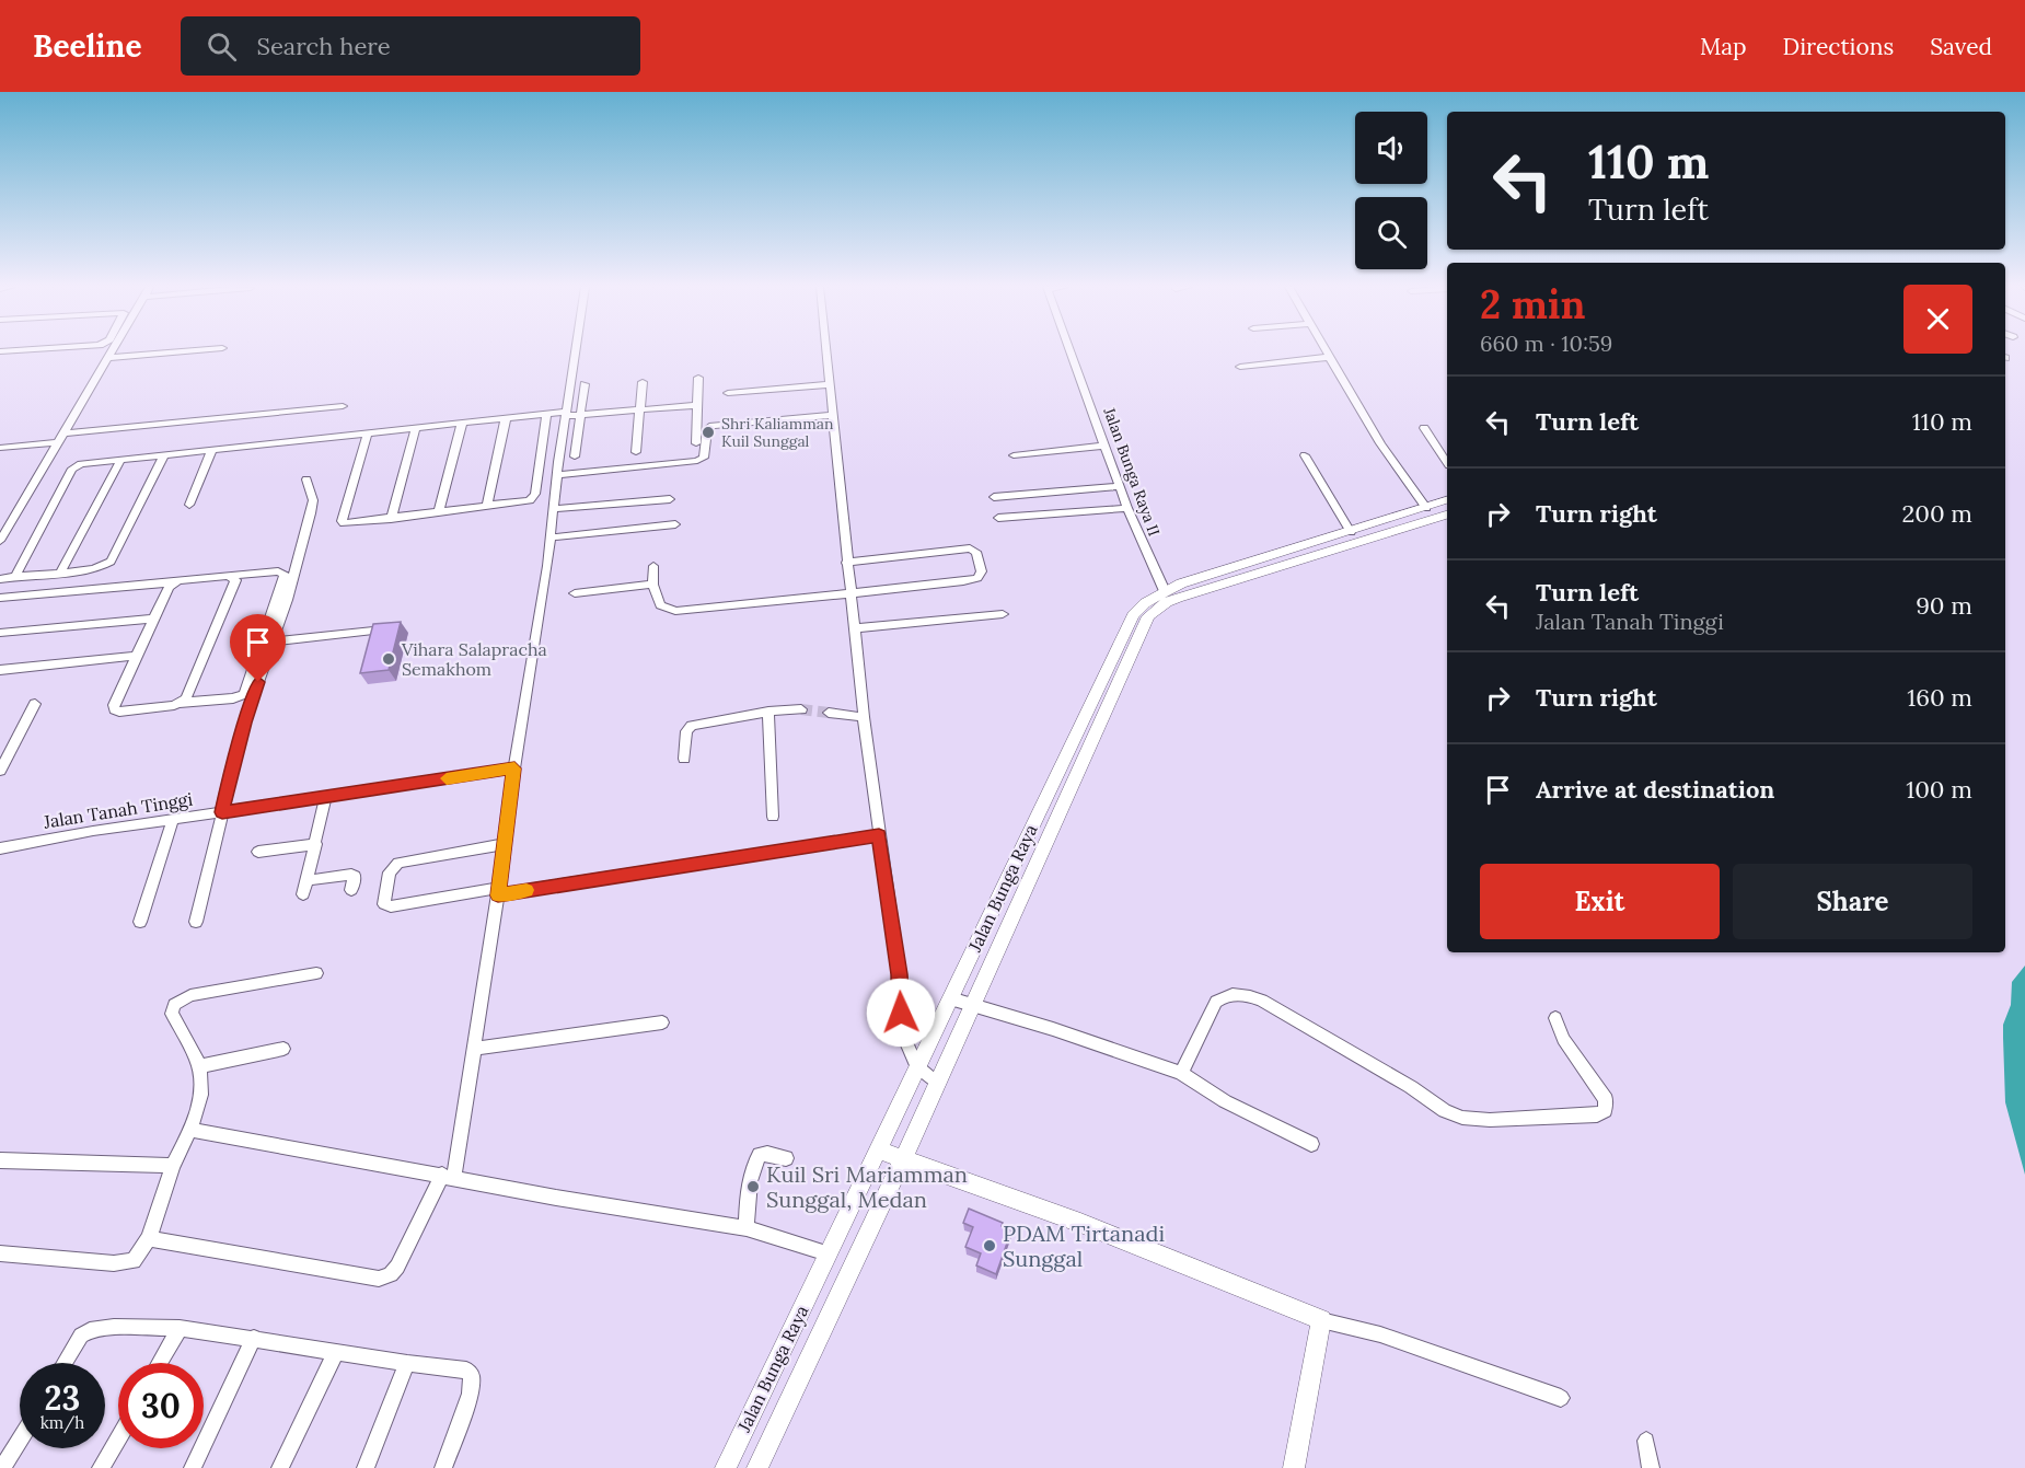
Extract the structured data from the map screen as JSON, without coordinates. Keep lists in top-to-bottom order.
{
  "streets": {
    "main road": ["Jalan Bunga Raya"],
    "street": ["Jalan Bunga Raya II", "Jalan Tanah Tinggi"]
  },
  "crossings": [
    ["Jalan Bunga Raya II", "Jalan Bunga Raya"]
  ],
  "places": [
    "Shri Kaliamman Kuil Sunggal",
    "Vihara Salapracha Semakhom",
    "Kuil Sri Mariamman Sunggal, Medan",
    "PDAM Tirtanadi Sunggal"
  ],
  "page": {
    "header": "Beeline",
    "search": "Search here",
    "nav": ["Map", "Directions", "Saved"],
    "turn": ["110 m", "Turn left"],
    "heading": ["2 min", "660 m · 10:59"],
    "list": [
      {
        "name": "Turn left",
        "value": "110 m"
      },
      {
        "name": "Turn right",
        "value": "200 m"
      },
      {
        "name": "Turn left",
        "note": "Jalan Tanah Tinggi",
        "value": "90 m"
      },
      {
        "name": "Turn right",
        "value": "160 m"
      },
      {
        "name": "Arrive at destination",
        "value": "100 m"
      }
    ],
    "buttons": ["Exit", "Share"],
    "speed": "23 km/h",
    "limit": "30"
  }
}
